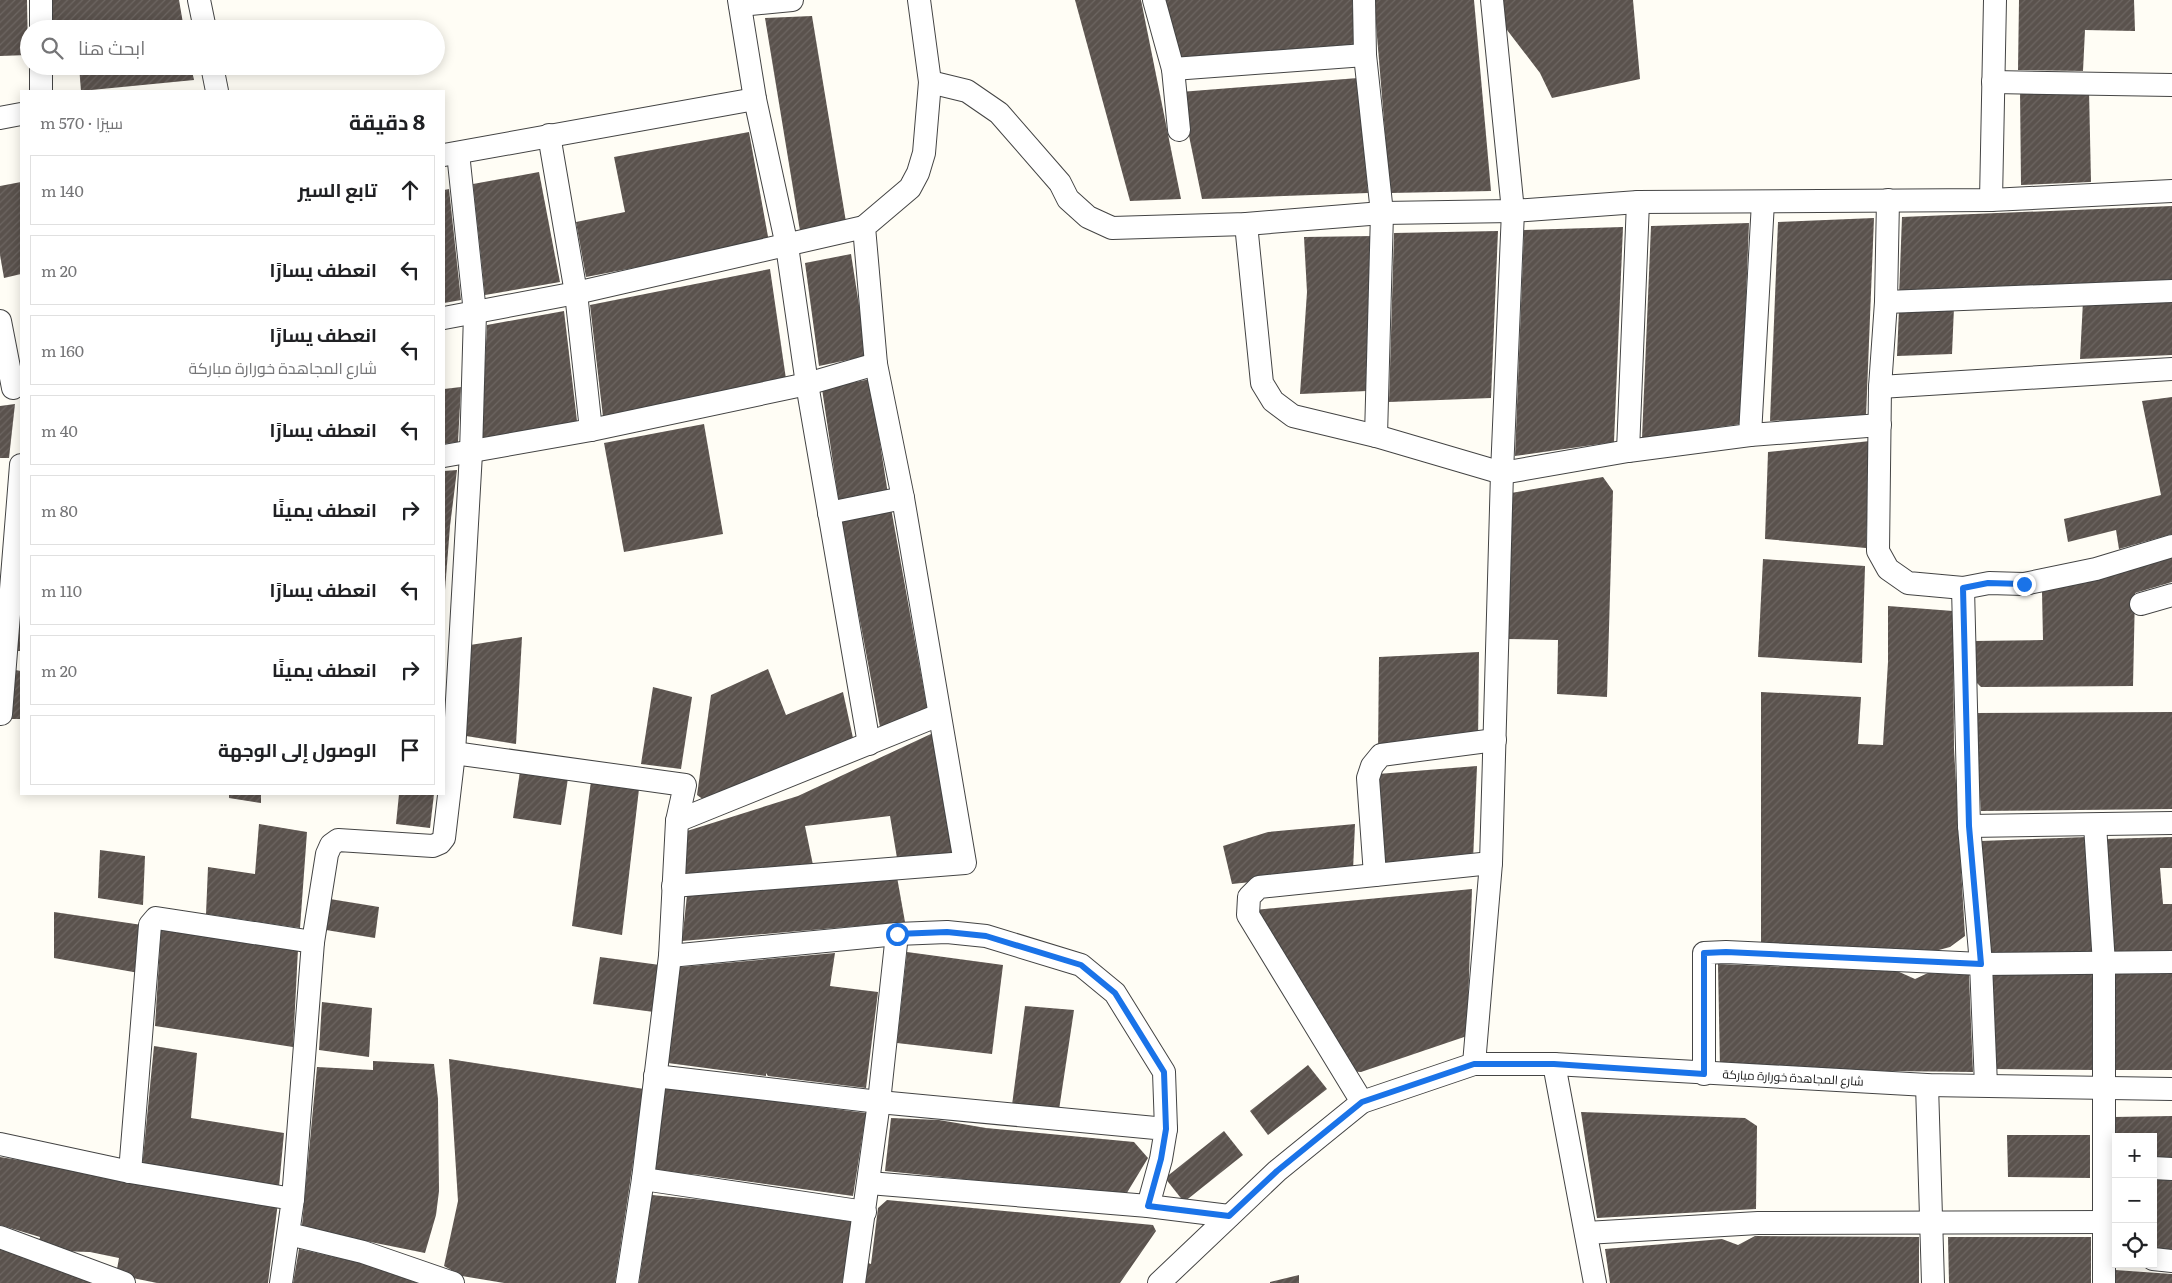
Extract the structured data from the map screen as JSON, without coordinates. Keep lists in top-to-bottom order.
{
  "streets": {
    "street": ["شارع المجاهدة خورارة مباركة"]
  },
  "page": {
    "search": "ابحث هنا",
    "heading": ["8 دقيقة", "سيرًا · 570 m"],
    "list": [
      ["تابع السير", "140 m"],
      ["انعطف يسارًا", "20 m"],
      ["انعطف يسارًا", "شارع المجاهدة خورارة مباركة", "160 m"],
      ["انعطف يسارًا", "40 m"],
      ["انعطف يمينًا", "80 m"],
      ["انعطف يسارًا", "110 m"],
      ["انعطف يمينًا", "20 m"],
      "الوصول إلى الوجهة"
    ],
    "map_buttons": ["+", "−"]
  }
}
